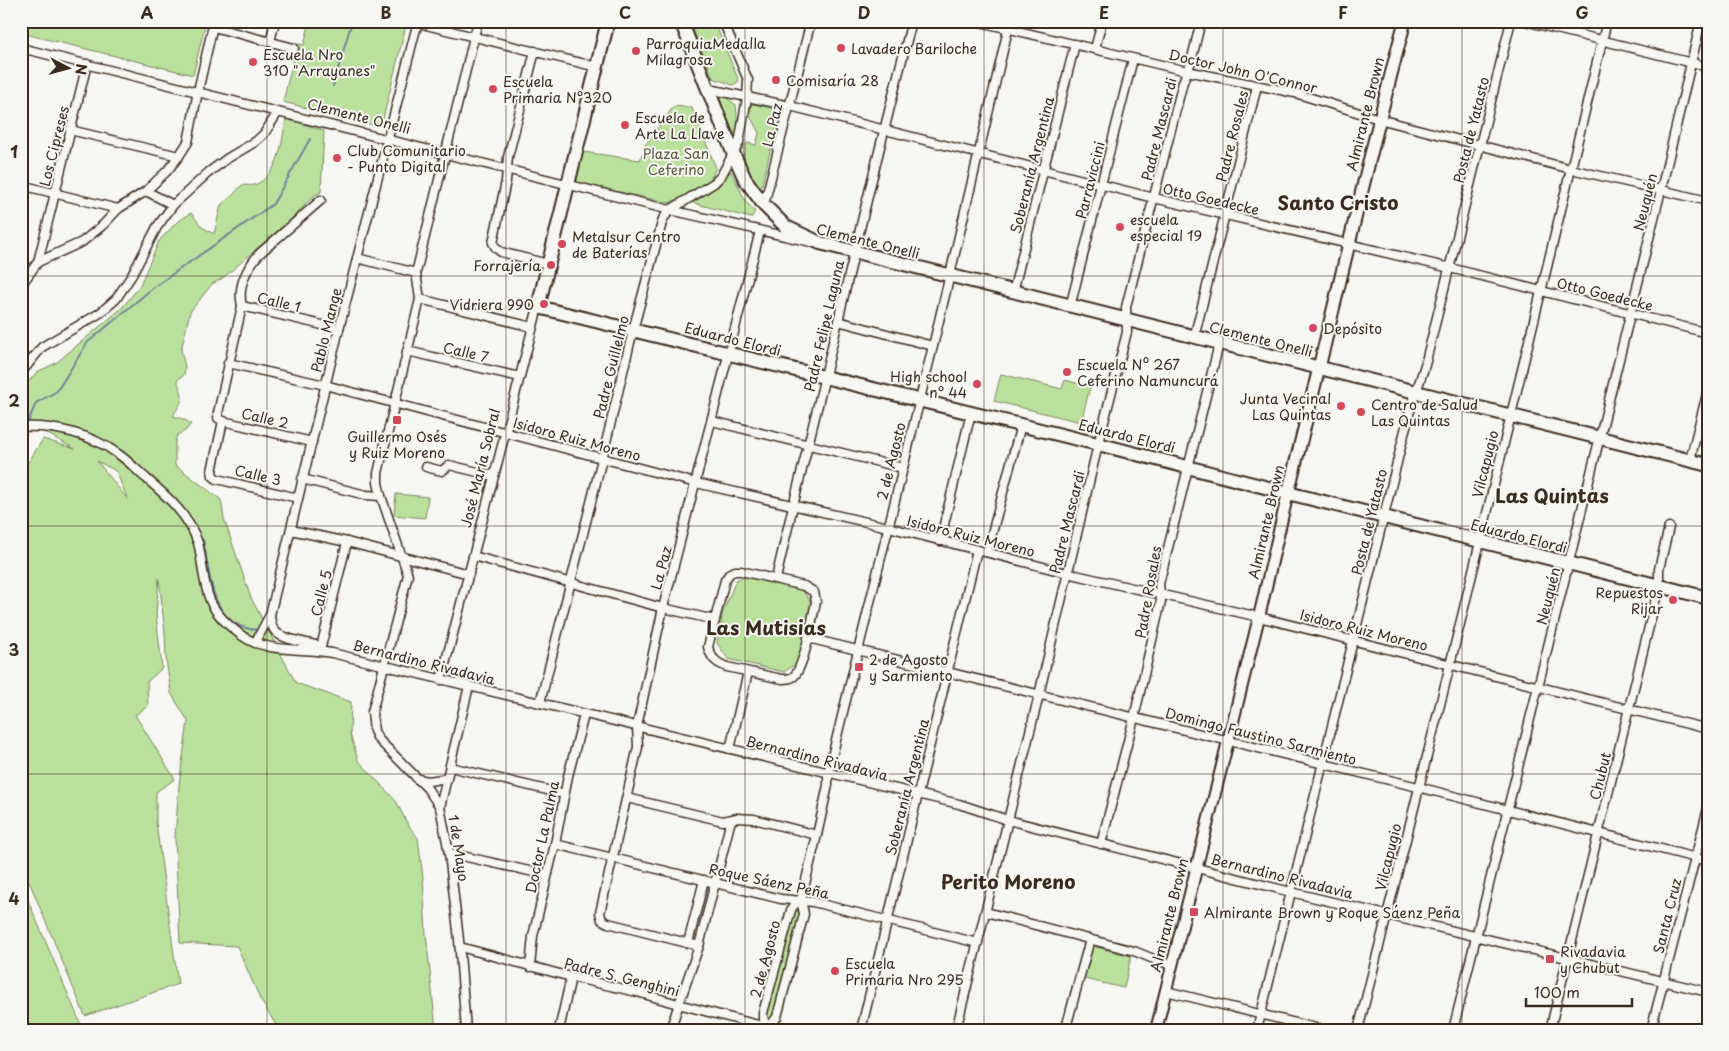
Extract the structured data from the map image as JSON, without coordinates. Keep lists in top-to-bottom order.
{
  "streets": {
    "main road": [
      "Almirante Brown",
      "Clemente Onelli",
      "Eduardo Elordi",
      "José María Sobral"
    ],
    "street": [
      "Doctor John O'Connor",
      "La Paz",
      "Padre Mascardi",
      "Posta de Yatasto",
      "Padre Rosales",
      "Los Cipreses",
      "Soberanía Argentina",
      "Parraviccini",
      "Otto Goedecke",
      "Neuquén",
      "Calle 1",
      "Padre Felipe Laguna",
      "Pablo Mange",
      "Calle 7",
      "Padre Guillelmo",
      "Calle 2",
      "Isidoro Ruiz Moreno",
      "2 de Agosto",
      "Vilcapugio",
      "Calle 3",
      "Calle 5",
      "Bernardino Rivadavia",
      "Domingo Faustino Sarmiento",
      "Chubut",
      "Doctor La Palma",
      "1 de Mayo",
      "Roque Sáenz Peña",
      "Santa Cruz",
      "Padre S. Genghini"
    ]
  },
  "crossings": [
    ["Doctor John O'Connor", "Almirante Brown"],
    ["Doctor John O'Connor", "Padre Mascardi"],
    ["Doctor John O'Connor", "Posta de Yatasto"],
    ["Doctor John O'Connor", "Padre Rosales"],
    ["Doctor John O'Connor", "Soberanía Argentina"],
    ["Doctor John O'Connor", "Parraviccini"],
    ["Doctor John O'Connor", "Neuquén"],
    ["Doctor John O'Connor", "2 de Agosto"],
    ["Doctor John O'Connor", "Vilcapugio"],
    ["Almirante Brown", "Clemente Onelli"],
    ["Almirante Brown", "Otto Goedecke"],
    ["Almirante Brown", "Eduardo Elordi"],
    ["Almirante Brown", "Isidoro Ruiz Moreno"],
    ["Almirante Brown", "Bernardino Rivadavia"],
    ["Almirante Brown", "Domingo Faustino Sarmiento"],
    ["Clemente Onelli", "La Paz"],
    ["Clemente Onelli", "Padre Mascardi"],
    ["Clemente Onelli", "Posta de Yatasto"],
    ["Clemente Onelli", "Padre Rosales"],
    ["Clemente Onelli", "Los Cipreses"],
    ["Clemente Onelli", "Soberanía Argentina"],
    ["Clemente Onelli", "Parraviccini"],
    ["Clemente Onelli", "Neuquén"],
    ["Clemente Onelli", "Padre Felipe Laguna"],
    ["Clemente Onelli", "Pablo Mange"],
    ["Clemente Onelli", "Padre Guillelmo"],
    ["Clemente Onelli", "2 de Agosto"],
    ["Clemente Onelli", "Vilcapugio"],
    ["Clemente Onelli", "José María Sobral"],
    ["La Paz", "Otto Goedecke"],
    ["La Paz", "Eduardo Elordi"],
    ["La Paz", "Isidoro Ruiz Moreno"],
    ["La Paz", "Bernardino Rivadavia"],
    ["La Paz", "Roque Sáenz Peña"],
    ["Padre Mascardi", "Otto Goedecke"],
    ["Padre Mascardi", "Eduardo Elordi"],
    ["Padre Mascardi", "Isidoro Ruiz Moreno"],
    ["Padre Mascardi", "Bernardino Rivadavia"],
    ["Padre Mascardi", "Domingo Faustino Sarmiento"],
    ["Padre Mascardi", "Roque Sáenz Peña"],
    ["Posta de Yatasto", "Otto Goedecke"],
    ["Posta de Yatasto", "Eduardo Elordi"],
    ["Posta de Yatasto", "Isidoro Ruiz Moreno"],
    ["Posta de Yatasto", "Bernardino Rivadavia"],
    ["Posta de Yatasto", "Domingo Faustino Sarmiento"],
    ["Padre Rosales", "Otto Goedecke"],
    ["Padre Rosales", "Eduardo Elordi"],
    ["Padre Rosales", "Isidoro Ruiz Moreno"],
    ["Padre Rosales", "Bernardino Rivadavia"],
    ["Padre Rosales", "Domingo Faustino Sarmiento"],
    ["Soberanía Argentina", "Otto Goedecke"],
    ["Soberanía Argentina", "Isidoro Ruiz Moreno"],
    ["Soberanía Argentina", "Bernardino Rivadavia"],
    ["Soberanía Argentina", "Domingo Faustino Sarmiento"],
    ["Soberanía Argentina", "Roque Sáenz Peña"],
    ["Parraviccini", "Otto Goedecke"],
    ["Otto Goedecke", "Neuquén"],
    ["Otto Goedecke", "Padre Felipe Laguna"],
    ["Otto Goedecke", "2 de Agosto"],
    ["Otto Goedecke", "Vilcapugio"],
    ["Neuquén", "Eduardo Elordi"],
    ["Neuquén", "Isidoro Ruiz Moreno"],
    ["Neuquén", "Bernardino Rivadavia"],
    ["Neuquén", "Domingo Faustino Sarmiento"],
    ["Calle 1", "Pablo Mange"],
    ["Padre Felipe Laguna", "Eduardo Elordi"],
    ["Padre Felipe Laguna", "Isidoro Ruiz Moreno"],
    ["Padre Felipe Laguna", "Domingo Faustino Sarmiento"],
    ["Pablo Mange", "Calle 2"],
    ["Pablo Mange", "Isidoro Ruiz Moreno"],
    ["Pablo Mange", "Calle 3"],
    ["Pablo Mange", "Bernardino Rivadavia"],
    ["Eduardo Elordi", "Padre Guillelmo"],
    ["Eduardo Elordi", "2 de Agosto"],
    ["Eduardo Elordi", "Vilcapugio"],
    ["Eduardo Elordi", "José María Sobral"],
    ["Eduardo Elordi", "Chubut"],
    ["Calle 7", "José María Sobral"],
    ["Calle 7", "1 de Mayo"],
    ["Padre Guillelmo", "Isidoro Ruiz Moreno"],
    ["Padre Guillelmo", "Bernardino Rivadavia"],
    ["Calle 2", "Isidoro Ruiz Moreno"],
    ["Calle 2", "Calle 3"],
    ["Isidoro Ruiz Moreno", "2 de Agosto"],
    ["Isidoro Ruiz Moreno", "Vilcapugio"],
    ["Isidoro Ruiz Moreno", "José María Sobral"],
    ["Isidoro Ruiz Moreno", "Chubut"],
    ["Isidoro Ruiz Moreno", "1 de Mayo"],
    ["2 de Agosto", "Bernardino Rivadavia"],
    ["2 de Agosto", "Domingo Faustino Sarmiento"],
    ["2 de Agosto", "Roque Sáenz Peña"],
    ["2 de Agosto", "Padre S. Genghini"],
    ["Vilcapugio", "Bernardino Rivadavia"],
    ["Vilcapugio", "Domingo Faustino Sarmiento"],
    ["José María Sobral", "Bernardino Rivadavia"],
    ["Calle 3", "1 de Mayo"],
    ["Calle 5", "Bernardino Rivadavia"],
    ["Bernardino Rivadavia", "Chubut"],
    ["Bernardino Rivadavia", "Doctor La Palma"],
    ["Bernardino Rivadavia", "1 de Mayo"],
    ["Bernardino Rivadavia", "Santa Cruz"],
    ["Domingo Faustino Sarmiento", "Chubut"],
    ["Domingo Faustino Sarmiento", "Santa Cruz"],
    ["Doctor La Palma", "Roque Sáenz Peña"],
    ["Doctor La Palma", "Padre S. Genghini"],
    ["1 de Mayo", "Padre S. Genghini"]
  ],
  "districts": [
    "Santo Cristo",
    "Las Quintas",
    "Las Mutisias",
    "Perito Moreno"
  ],
  "parks": ["Plaza San Ceferino"],
  "places": {
    "other": [
      "Lavadero Bariloche",
      "ParroquiaMedalla Milagrosa",
      "Escuela Nro 310 \"Arrayanes\"",
      "Comisaría 28",
      "Escuela Primaria N°320",
      "Escuela de Arte La Llave",
      "Club Comunitario - Punto Digital",
      "escuela especial 19",
      "Metalsur Centro de Baterías",
      "Forrajería",
      "Vidriera 990",
      "Depósito",
      "Escuela Nº 267 Ceferino Namuncurá",
      "High school n° 44",
      "Junta Vecinal Las Quintas",
      "Centro de Salud Las Quintas",
      "Repuestos Rijar",
      "Escuela Primaria Nro 295"
    ],
    "transit": [
      "Guillermo Osés y Ruiz Moreno",
      "2 de Agosto y Sarmiento",
      "Almirante Brown y Roque Sáenz Peña",
      "Rivadavia y Chubut"
    ]
  },
  "scale_bar": "100 m",
  "north": "right",
  "grid": {
    "columns": [
      "A",
      "B",
      "C",
      "D",
      "E",
      "F",
      "G"
    ],
    "rows": [
      "1",
      "2",
      "3",
      "4"
    ]
  }
}
